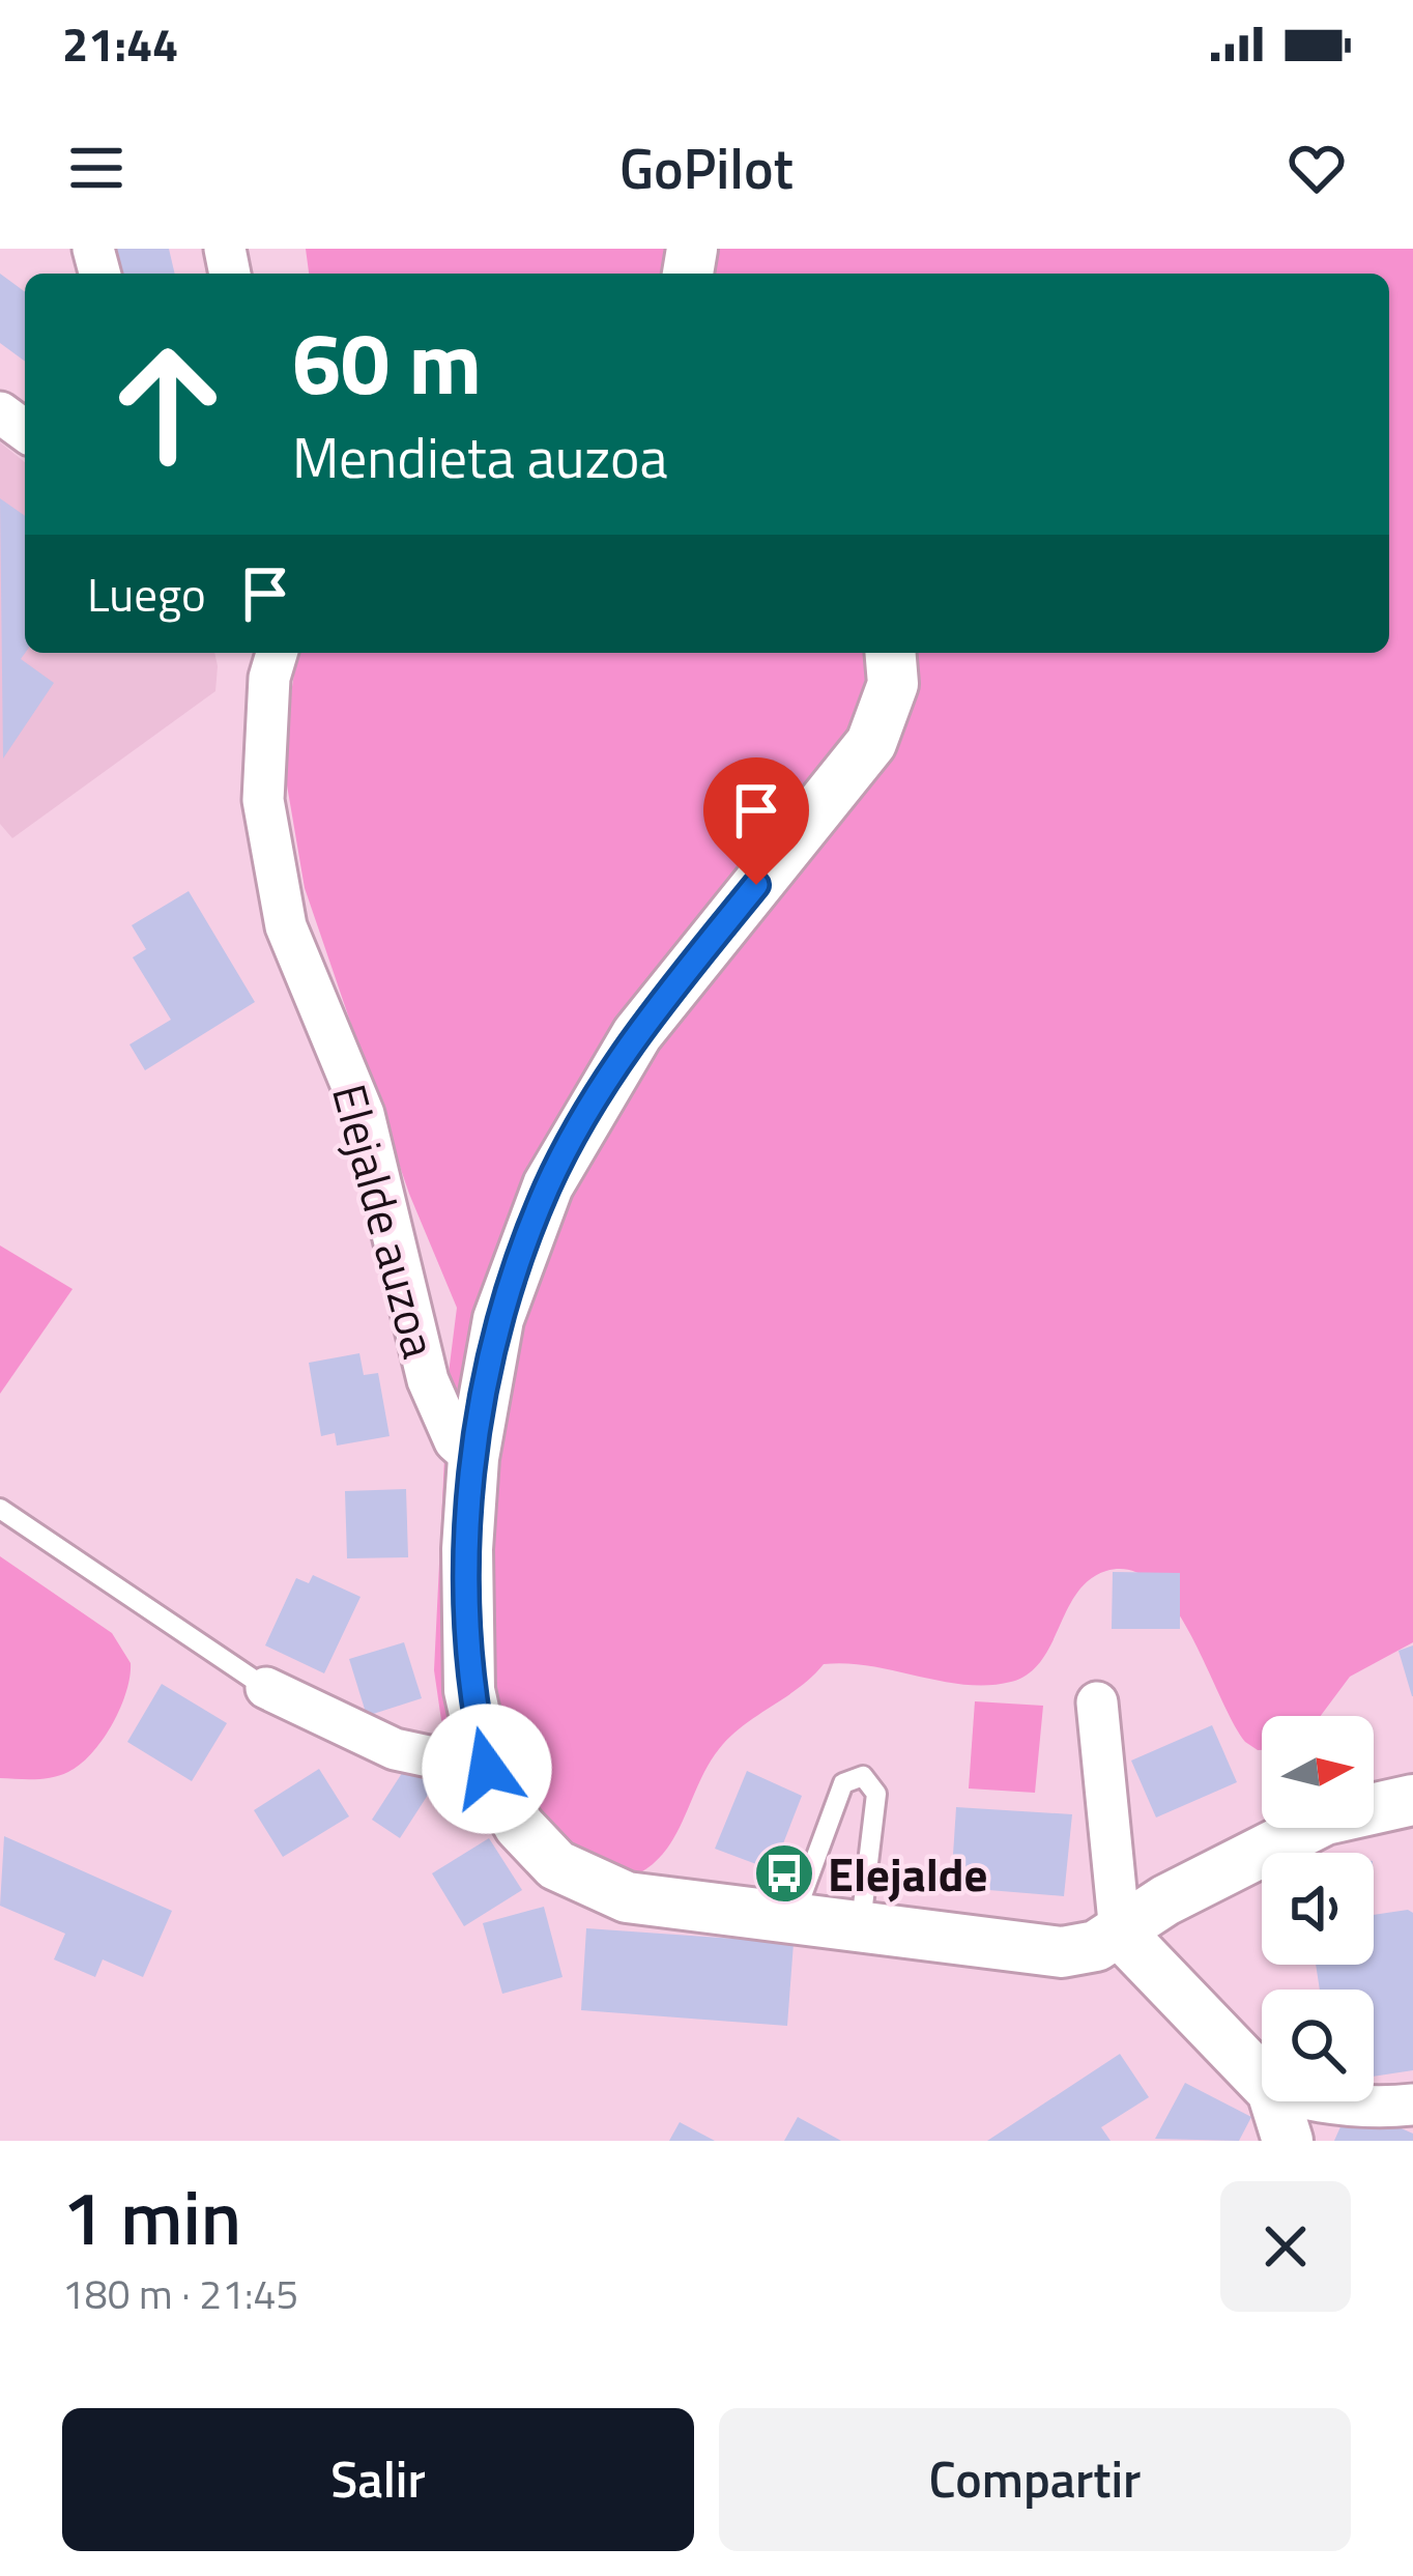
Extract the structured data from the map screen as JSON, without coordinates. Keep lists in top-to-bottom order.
{
  "streets": {
    "street": ["Elejalde auzoa"]
  },
  "places": {
    "bus stop": ["Elejalde"]
  },
  "north": "right",
  "page": {
    "status": "21:44",
    "header": "GoPilot",
    "turn": ["60 m", "Mendieta auzoa"],
    "then": "Luego",
    "heading": ["1 min", "180 m · 21:45"],
    "buttons": ["Salir", "Compartir"]
  }
}
